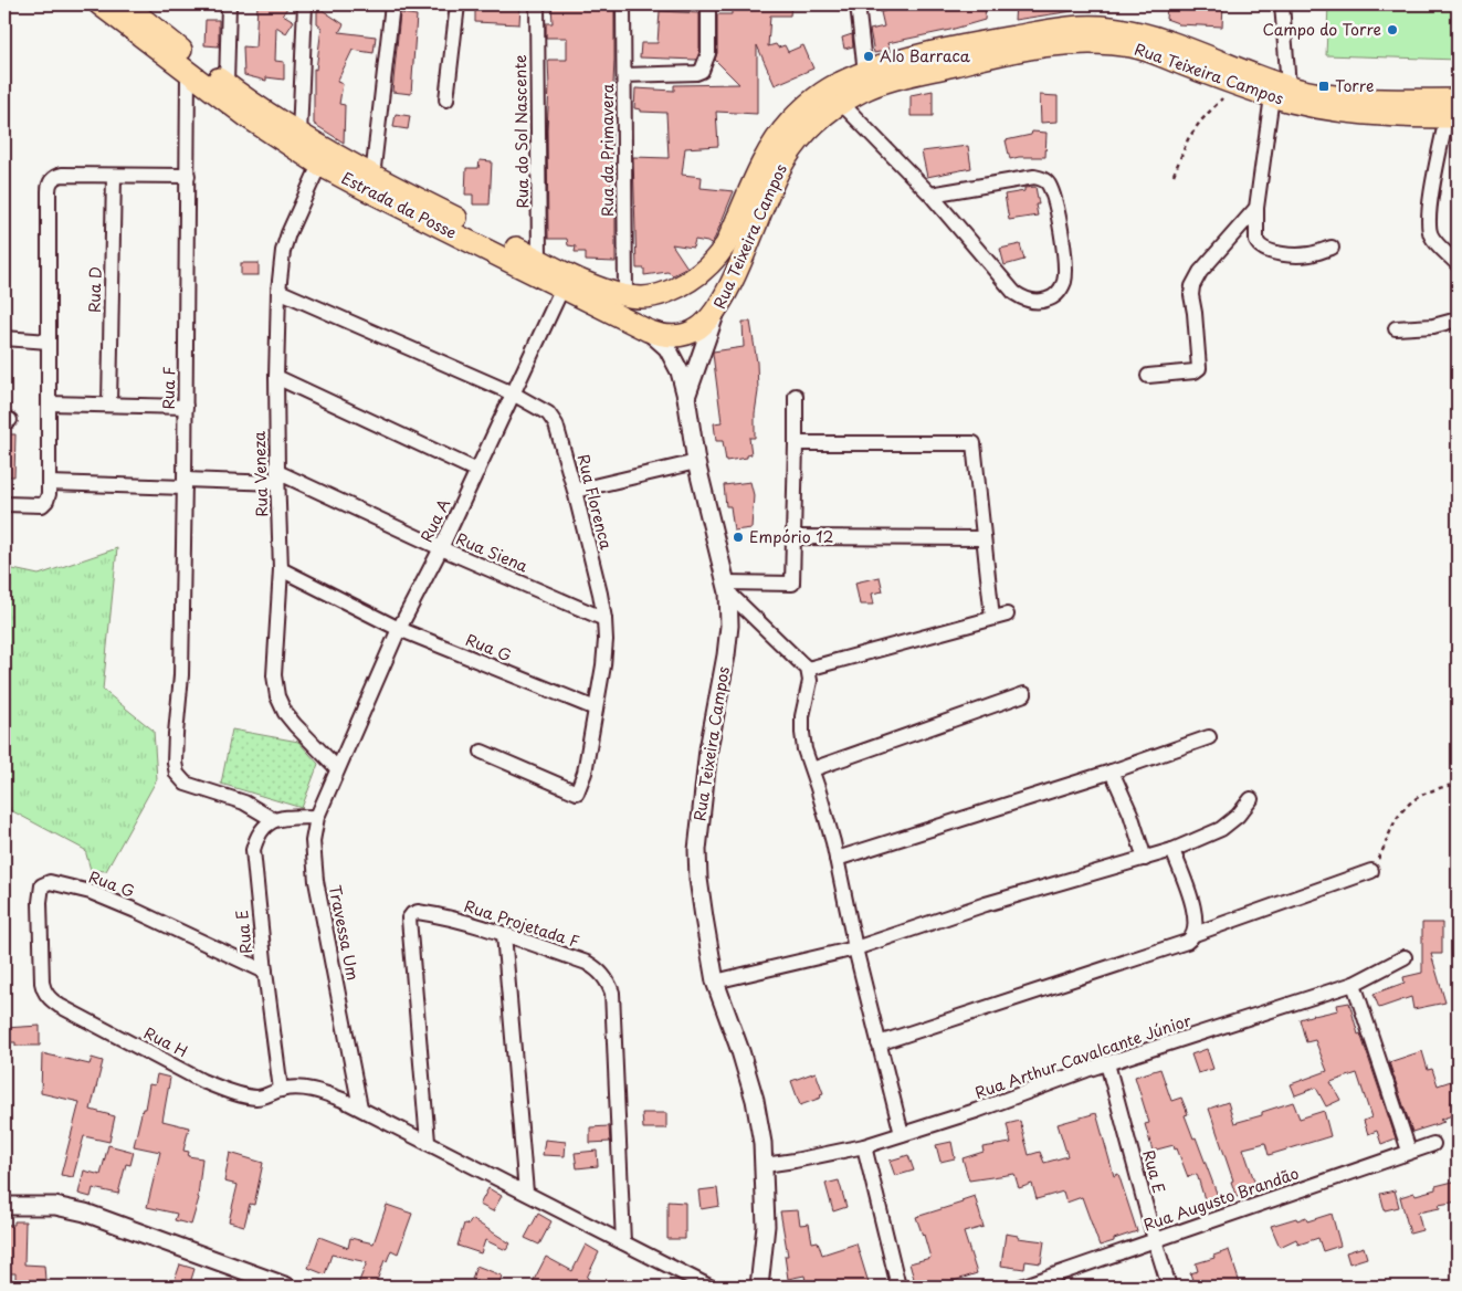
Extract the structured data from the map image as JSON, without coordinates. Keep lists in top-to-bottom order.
{
  "streets": {
    "main road": ["Rua Teixeira Campos", "Estrada da Posse"],
    "street": [
      "Rua do Sol Nascente",
      "Rua da Primavera",
      "Rua D",
      "Rua F",
      "Rua Veneza",
      "Rua Florenca",
      "Rua A",
      "Rua Siena",
      "Rua G",
      "Rua Projetada F",
      "Rua E",
      "Travessa Um",
      "Rua H",
      "Rua Arthur Cavalcante Júnior",
      "Rua Augusto Brandão"
    ]
  },
  "crossings": [
    ["Rua Teixeira Campos", "Estrada da Posse"],
    ["Rua Teixeira Campos", "Rua Arthur Cavalcante Júnior"],
    ["Rua do Sol Nascente", "Estrada da Posse"],
    ["Rua da Primavera", "Estrada da Posse"],
    ["Estrada da Posse", "Rua F"],
    ["Estrada da Posse", "Rua Veneza"],
    ["Estrada da Posse", "Rua A"],
    ["Rua F", "Rua E"],
    ["Rua Veneza", "Rua Florenca"],
    ["Rua Veneza", "Rua A"],
    ["Rua Veneza", "Rua Siena"],
    ["Rua Veneza", "Rua G"],
    ["Rua Veneza", "Travessa Um"],
    ["Rua Florenca", "Rua A"],
    ["Rua Florenca", "Rua Siena"],
    ["Rua Florenca", "Rua G"],
    ["Rua A", "Rua Siena"],
    ["Rua A", "Rua G"],
    ["Rua A", "Travessa Um"],
    ["Rua G", "Rua E"],
    ["Rua G", "Rua H"],
    ["Rua Projetada F", "Rua H"],
    ["Rua E", "Rua H"],
    ["Rua E", "Rua Arthur Cavalcante Júnior"],
    ["Rua E", "Rua Augusto Brandão"],
    ["Travessa Um", "Rua H"]
  ],
  "places": {
    "other": ["Campo do Torre", "Alo Barraca", "Empório 12"],
    "transit": ["Torre"]
  }
}
